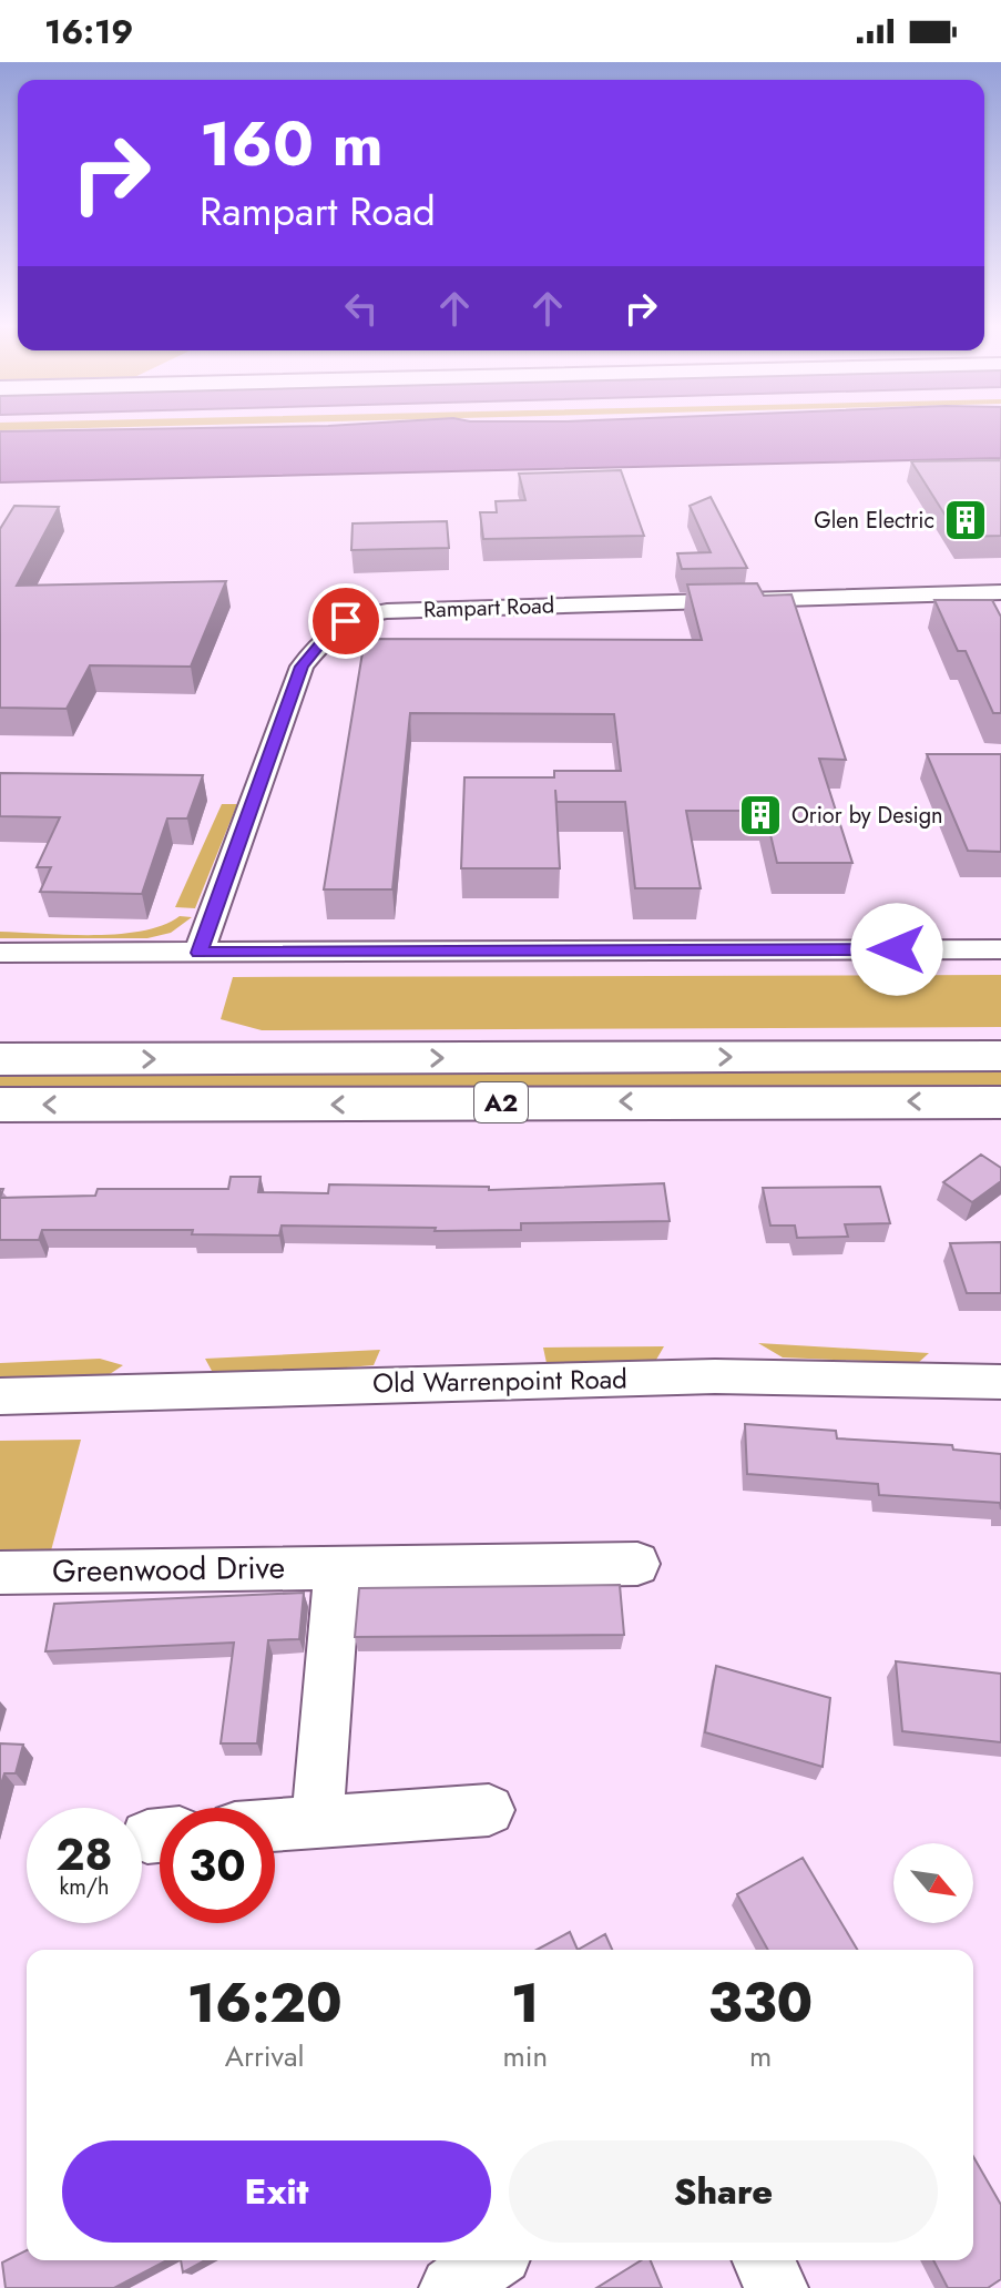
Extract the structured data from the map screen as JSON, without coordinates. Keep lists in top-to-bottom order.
{
  "streets": {
    "highway": ["A2"],
    "street": ["Rampart Road", "Old Warrenpoint Road", "Greenwood Drive"]
  },
  "places": {
    "building": ["Glen Electric", "Orior by Design"]
  },
  "north": "bottom right",
  "page": {
    "status": "16:19",
    "turn": ["160 m", "Rampart Road"],
    "speed": "28 km/h",
    "limit": "30",
    "eta": [
      "16:20",
      "Arrival",
      "1",
      "min",
      "330",
      "m"
    ],
    "buttons": ["Exit", "Share"]
  }
}
